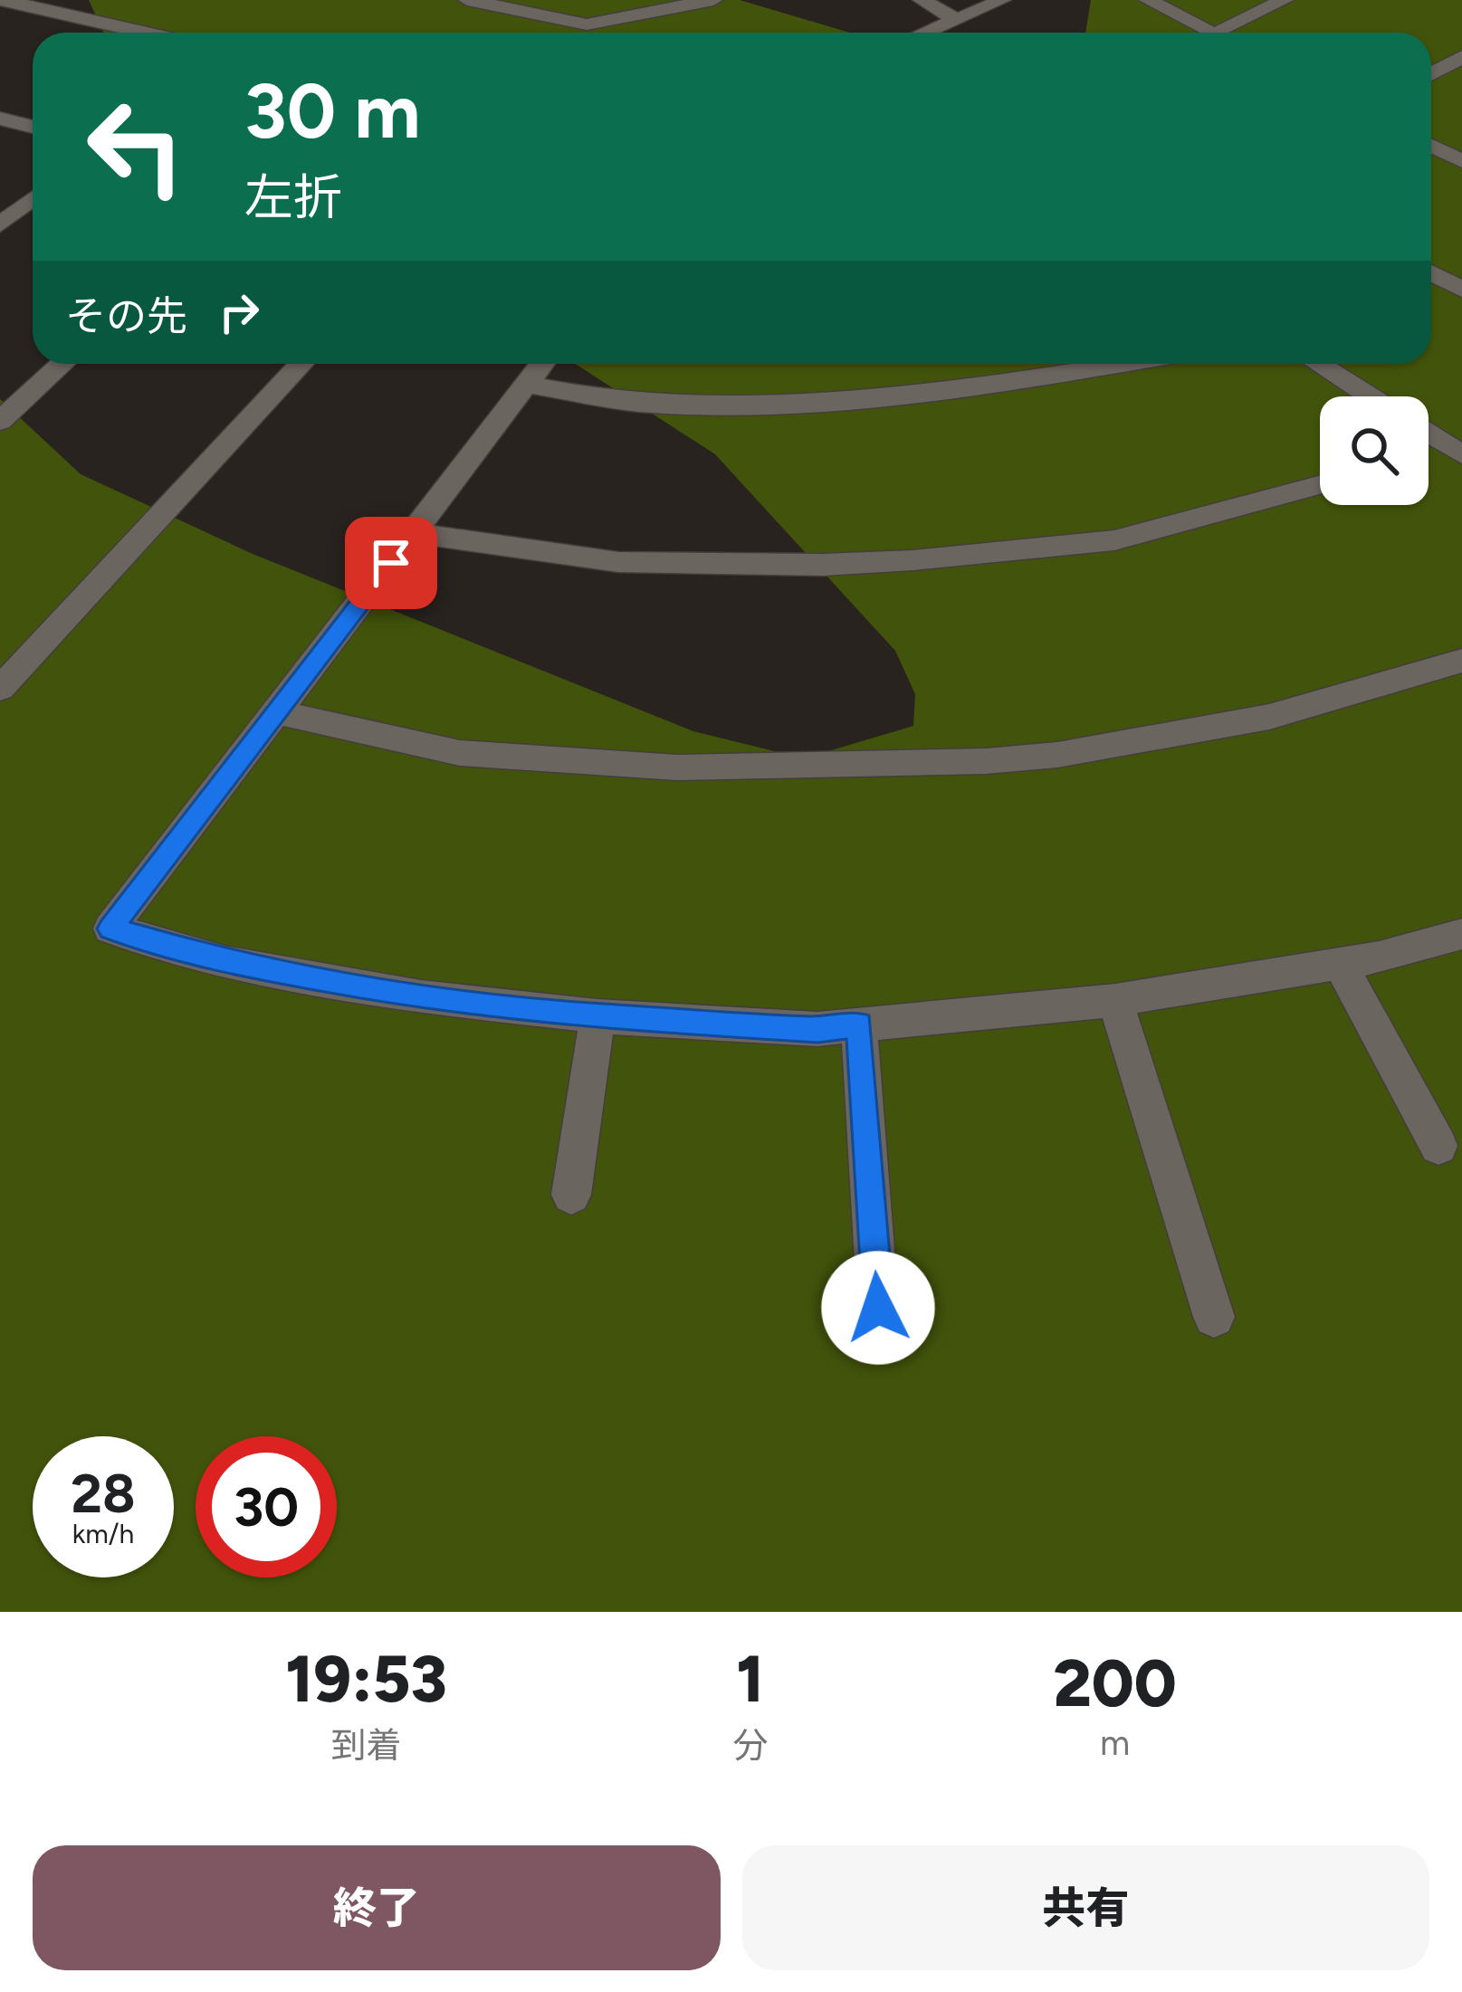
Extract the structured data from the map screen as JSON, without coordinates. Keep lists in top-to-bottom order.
{
  "page": {
    "turn": ["30 m", "左折"],
    "then": "その先",
    "speed": "28 km/h",
    "limit": "30",
    "eta": [
      "19:53",
      "到着",
      "1",
      "分",
      "200",
      "m"
    ],
    "buttons": ["終了", "共有"]
  }
}
